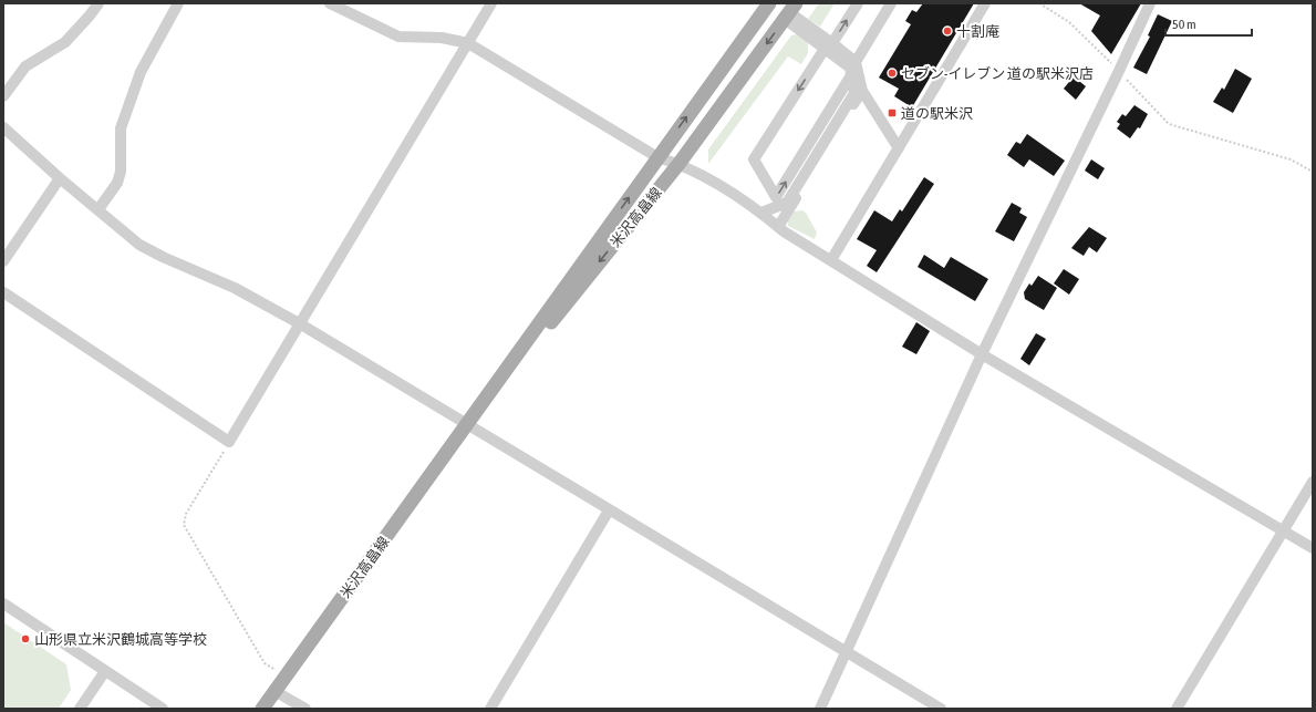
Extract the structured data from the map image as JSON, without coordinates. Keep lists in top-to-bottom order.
{
  "streets": {
    "main road": ["米沢高畠線"]
  },
  "places": {
    "other": ["十割庵", "セブン-イレブン 道の駅米沢店", "山形県立米沢鶴城高等学校"],
    "transit": ["道の駅米沢"]
  },
  "scale_bar": "50 m"
}
